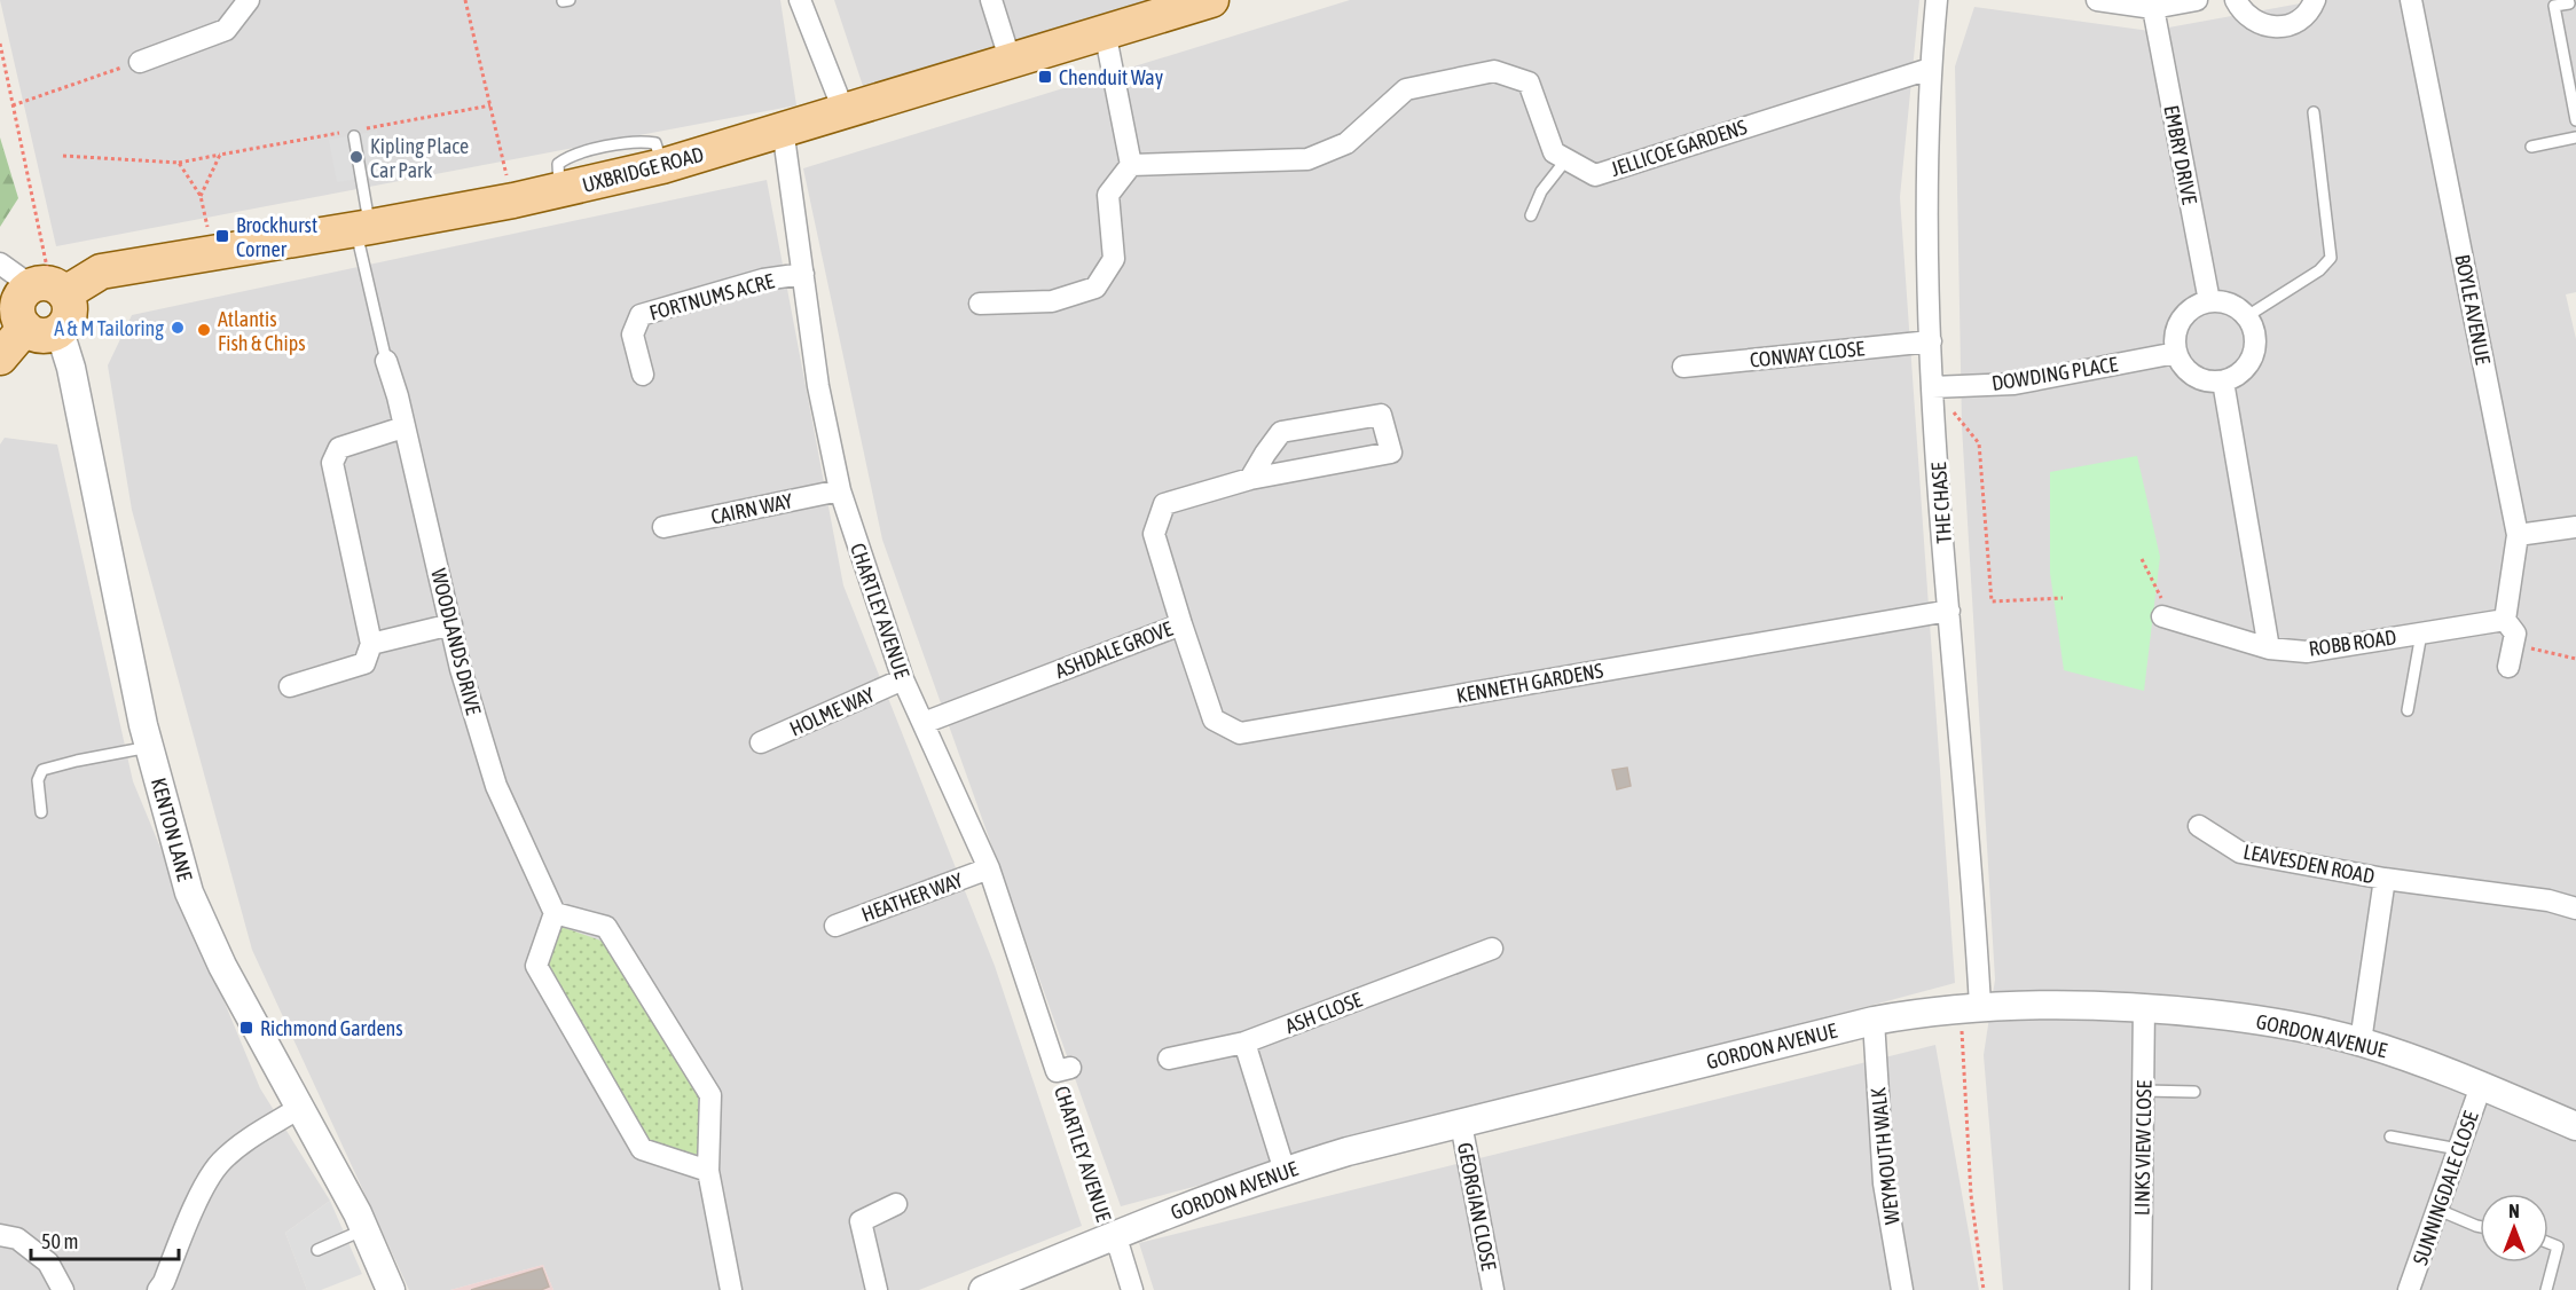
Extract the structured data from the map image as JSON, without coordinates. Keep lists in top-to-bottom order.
{
  "streets": {
    "main road": ["UXBRIDGE ROAD"],
    "street": [
      "JELLICOE GARDENS",
      "EMBRY DRIVE",
      "FORTNUMS ACRE",
      "BOYLE AVENUE",
      "CONWAY CLOSE",
      "DOWDING PLACE",
      "THE CHASE",
      "CAIRN WAY",
      "CHARTLEY AVENUE",
      "WOODLANDS DRIVE",
      "ROBB ROAD",
      "ASHDALE GROVE",
      "KENNETH GARDENS",
      "HOLME WAY",
      "KENTON LANE",
      "LEAVESDEN ROAD",
      "HEATHER WAY",
      "ASH CLOSE",
      "GORDON AVENUE",
      "LINKS VIEW CLOSE",
      "WEYMOUTH WALK",
      "SUNNINGDALE CLOSE",
      "GEORGIAN CLOSE"
    ]
  },
  "crossings": [
    ["JELLICOE GARDENS", "THE CHASE"],
    ["EMBRY DRIVE", "DOWDING PLACE"],
    ["UXBRIDGE ROAD", "CHARTLEY AVENUE"],
    ["UXBRIDGE ROAD", "KENTON LANE"],
    ["FORTNUMS ACRE", "CHARTLEY AVENUE"],
    ["BOYLE AVENUE", "ROBB ROAD"],
    ["CONWAY CLOSE", "THE CHASE"],
    ["DOWDING PLACE", "THE CHASE"],
    ["THE CHASE", "KENNETH GARDENS"],
    ["THE CHASE", "GORDON AVENUE"],
    ["CAIRN WAY", "CHARTLEY AVENUE"],
    ["CHARTLEY AVENUE", "ASHDALE GROVE"],
    ["CHARTLEY AVENUE", "HOLME WAY"],
    ["CHARTLEY AVENUE", "HEATHER WAY"],
    ["CHARTLEY AVENUE", "GORDON AVENUE"],
    ["ASHDALE GROVE", "KENNETH GARDENS"],
    ["LEAVESDEN ROAD", "GORDON AVENUE"],
    ["GORDON AVENUE", "LINKS VIEW CLOSE"],
    ["GORDON AVENUE", "WEYMOUTH WALK"],
    ["GORDON AVENUE", "SUNNINGDALE CLOSE"],
    ["GORDON AVENUE", "GEORGIAN CLOSE"]
  ],
  "places": {
    "transit": ["Chenduit Way", "Brockhurst Corner", "Richmond Gardens"],
    "other": ["Kipling Place Car Park", "A & M Tailoring", "Atlantis Fish & Chips"]
  },
  "scale_bar": "50 m",
  "north": "top"
}
